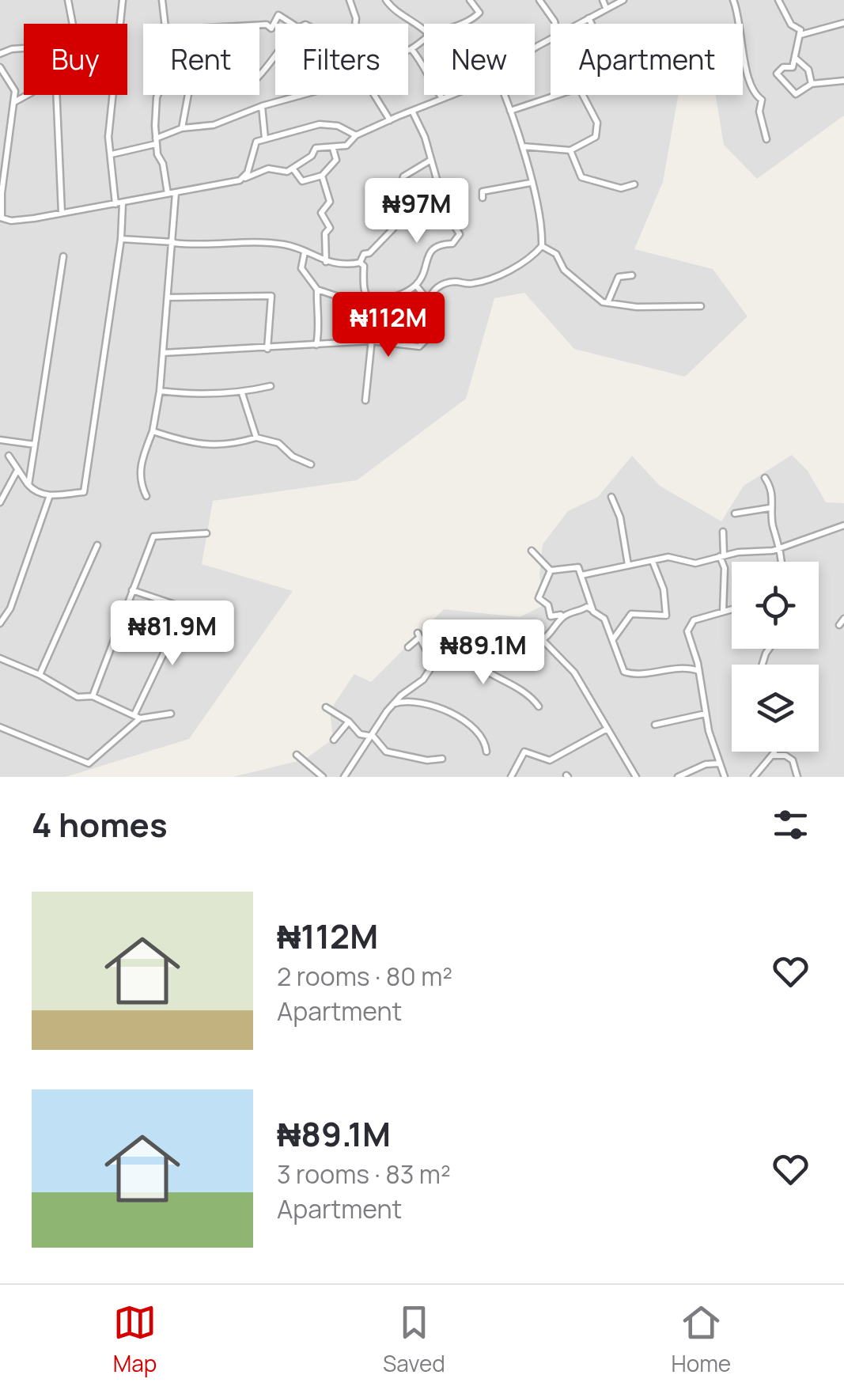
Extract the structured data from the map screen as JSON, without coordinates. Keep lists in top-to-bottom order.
{
  "page": {
    "chip": [
      "Buy",
      "Rent",
      "Filters",
      "New",
      "Apartment"
    ],
    "price": [
      "₦97M",
      "₦112M",
      "₦81.9M",
      "₦89.1M"
    ],
    "heading": "4 homes",
    "list": [
      {
        "name": "₦112M",
        "note": "2 rooms · 80 m² · Apartment"
      },
      {
        "name": "₦89.1M",
        "note": "3 rooms · 83 m² · Apartment"
      }
    ],
    "tabs": ["Map", "Saved", "Home"]
  }
}
